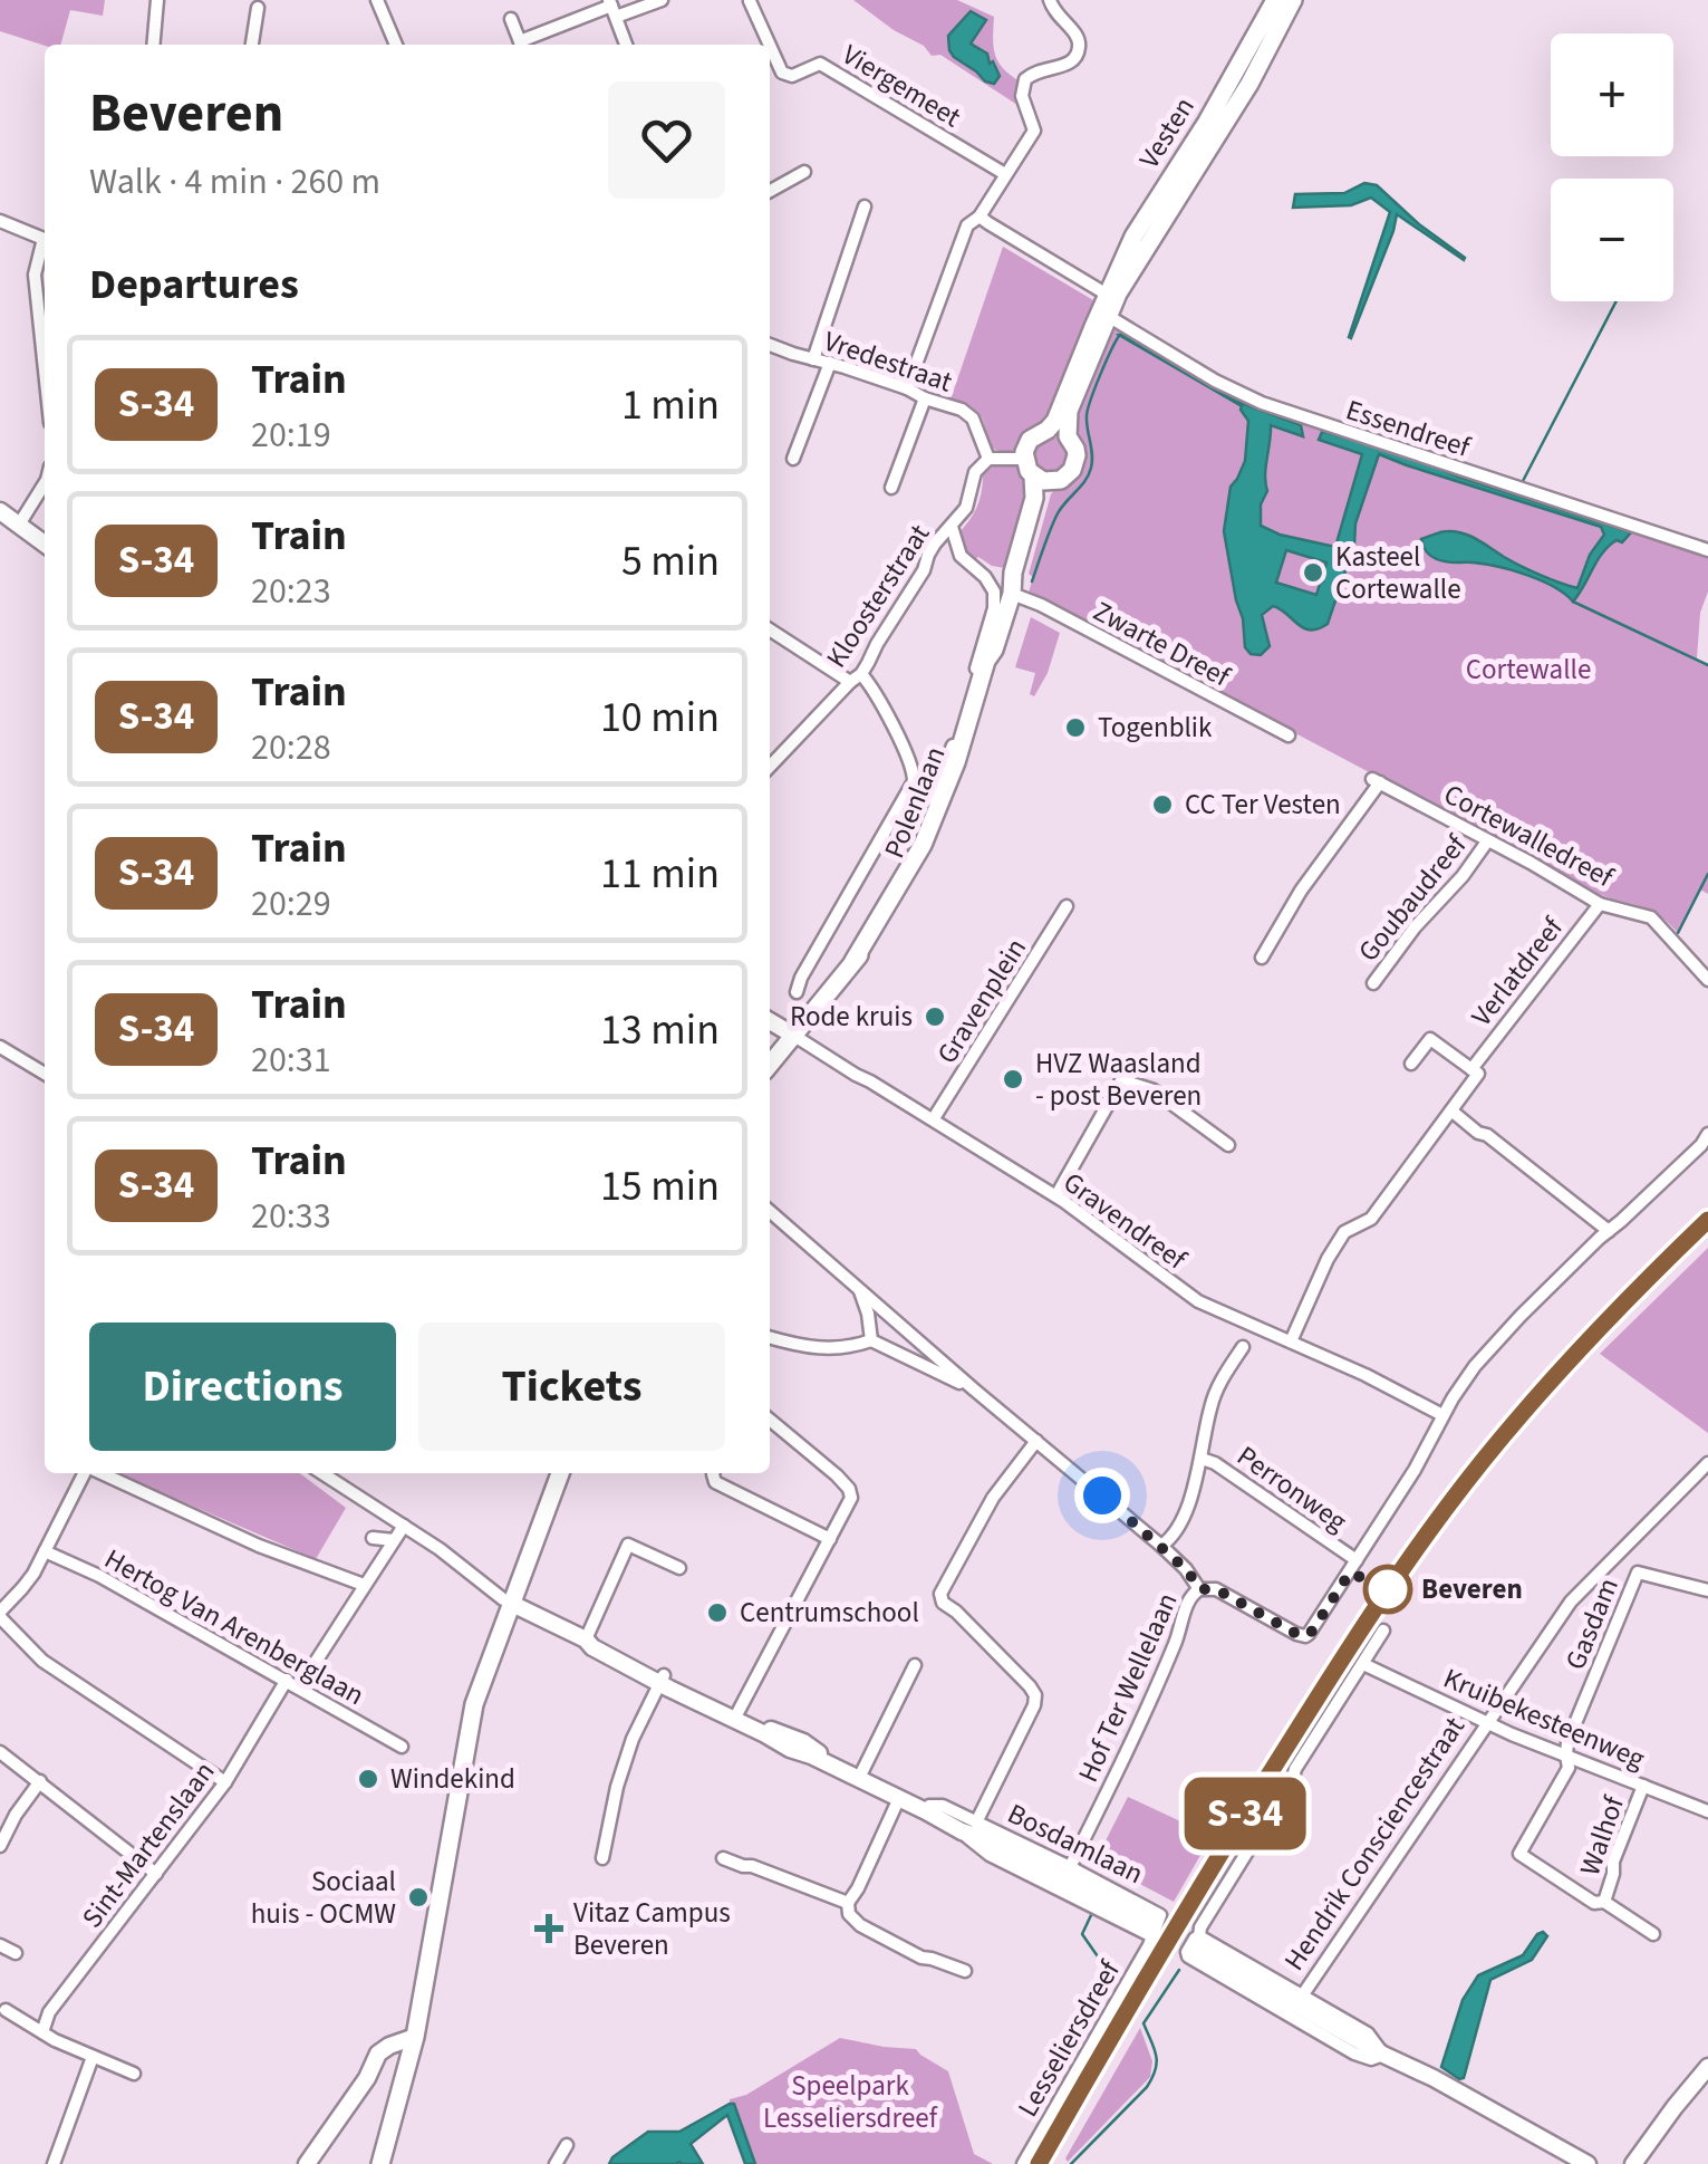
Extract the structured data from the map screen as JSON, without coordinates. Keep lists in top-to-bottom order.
{
  "streets": {
    "main road": ["Vesten", "Polenlaan"],
    "street": [
      "Viergemeet",
      "Vredestraat",
      "Essendreef",
      "Kloosterstraat",
      "Zwarte Dreef",
      "Cortewalledreef",
      "Goubaudreef",
      "Verlatdreef",
      "Gravenplein",
      "Gravendreef",
      "Perronweg",
      "Gasdam",
      "Hertog Van Arenberglaan",
      "Hof Ter Wellelaan",
      "Kruibekesteenweg",
      "Walhof",
      "Bosdamlaan",
      "Hendrik Consciencestraat",
      "Sint-Martenslaan",
      "Lesseliersdreef"
    ]
  },
  "crossings": [
    ["Vesten", "Essendreef"],
    ["Vesten", "Polenlaan"],
    ["Vredestraat", "Kloosterstraat"],
    ["Kloosterstraat", "Polenlaan"],
    ["Zwarte Dreef", "Polenlaan"],
    ["Polenlaan", "Gravendreef"],
    ["Cortewalledreef", "Goubaudreef"],
    ["Cortewalledreef", "Verlatdreef"],
    ["Verlatdreef", "Gravendreef"],
    ["Gravenplein", "Gravendreef"],
    ["Gasdam", "Kruibekesteenweg"],
    ["Gasdam", "Walhof"],
    ["Gasdam", "Hendrik Consciencestraat"],
    ["Hertog Van Arenberglaan", "Sint-Martenslaan"],
    ["Hof Ter Wellelaan", "Bosdamlaan"],
    ["Kruibekesteenweg", "Walhof"],
    ["Kruibekesteenweg", "Hendrik Consciencestraat"],
    ["Bosdamlaan", "Lesseliersdreef"]
  ],
  "parks": ["Cortewalle", "Speelpark Lesseliersdreef"],
  "places": {
    "other": [
      "Kasteel Cortewalle",
      "Togenblik",
      "CC Ter Vesten",
      "Rode kruis",
      "HVZ Waasland - post Beveren",
      "Beveren",
      "Centrumschool",
      "Windekind",
      "Sociaal huis - OCMW"
    ],
    "health": ["Vitaz Campus Beveren"]
  },
  "page": {
    "on_map": "S-34",
    "map_buttons": ["+", "−"],
    "heading": [
      ["Beveren", "Walk · 4 min · 260 m"],
      "Departures"
    ],
    "list": [
      {
        "mark": "S-34",
        "name": "Train",
        "note": "20:19",
        "value": "1 min"
      },
      {
        "mark": "S-34",
        "name": "Train",
        "note": "20:23",
        "value": "5 min"
      },
      {
        "mark": "S-34",
        "name": "Train",
        "note": "20:28",
        "value": "10 min"
      },
      {
        "mark": "S-34",
        "name": "Train",
        "note": "20:29",
        "value": "11 min"
      },
      {
        "mark": "S-34",
        "name": "Train",
        "note": "20:31",
        "value": "13 min"
      },
      {
        "mark": "S-34",
        "name": "Train",
        "note": "20:33",
        "value": "15 min"
      }
    ],
    "buttons": ["Directions", "Tickets"]
  }
}
